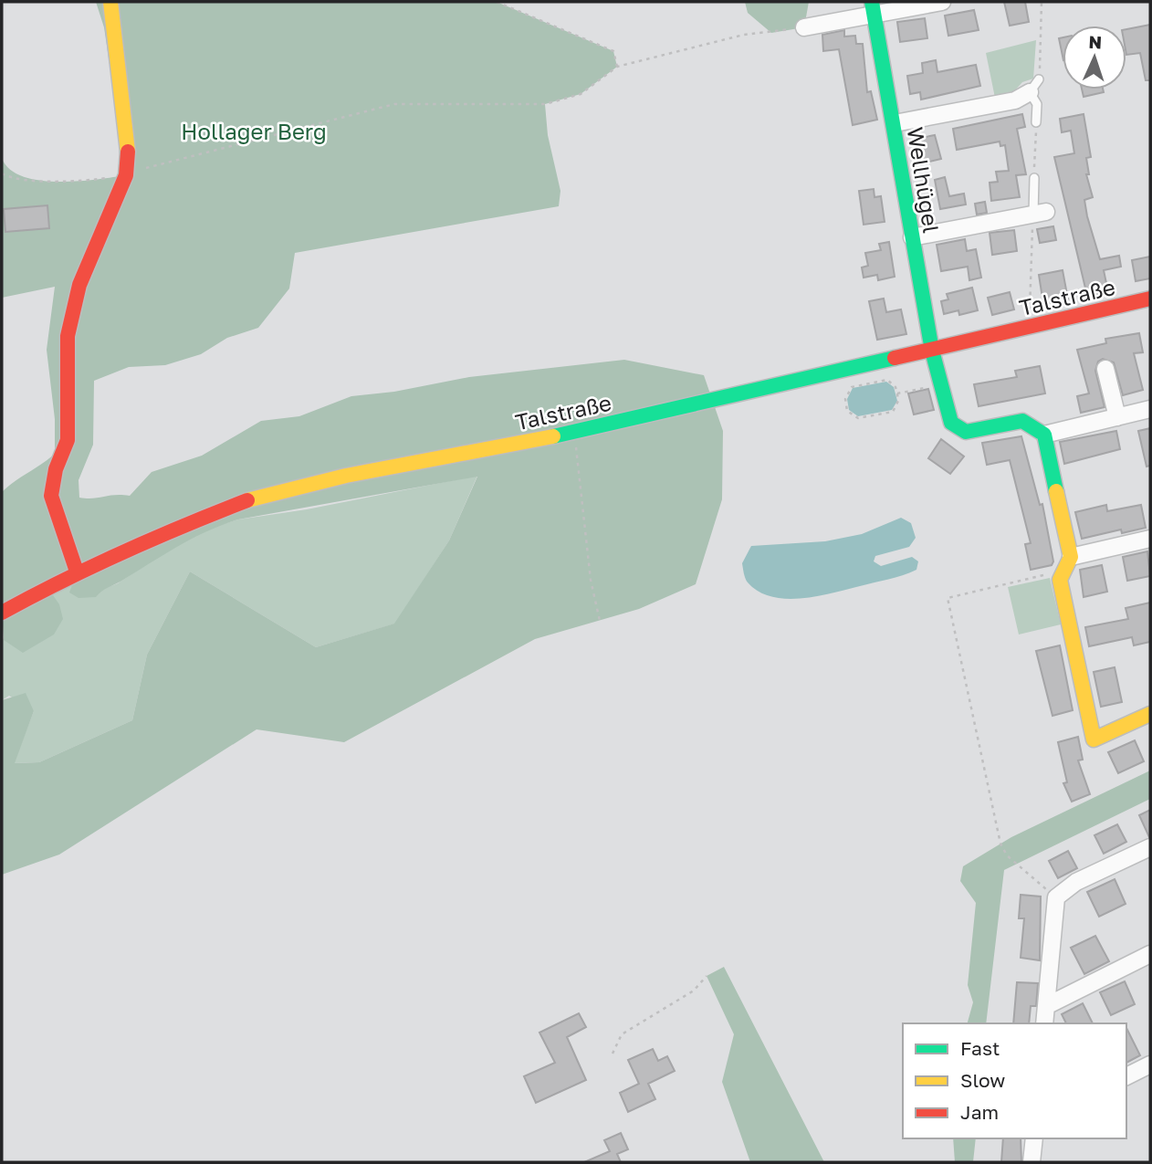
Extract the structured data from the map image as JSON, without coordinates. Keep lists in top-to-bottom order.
{
  "streets": {
    "street": ["Wellhügel", "Talstraße"]
  },
  "crossings": [
    ["Wellhügel", "Talstraße"]
  ],
  "parks": ["Hollager Berg"],
  "legend": ["Fast", "Slow", "Jam"],
  "north": "top"
}
